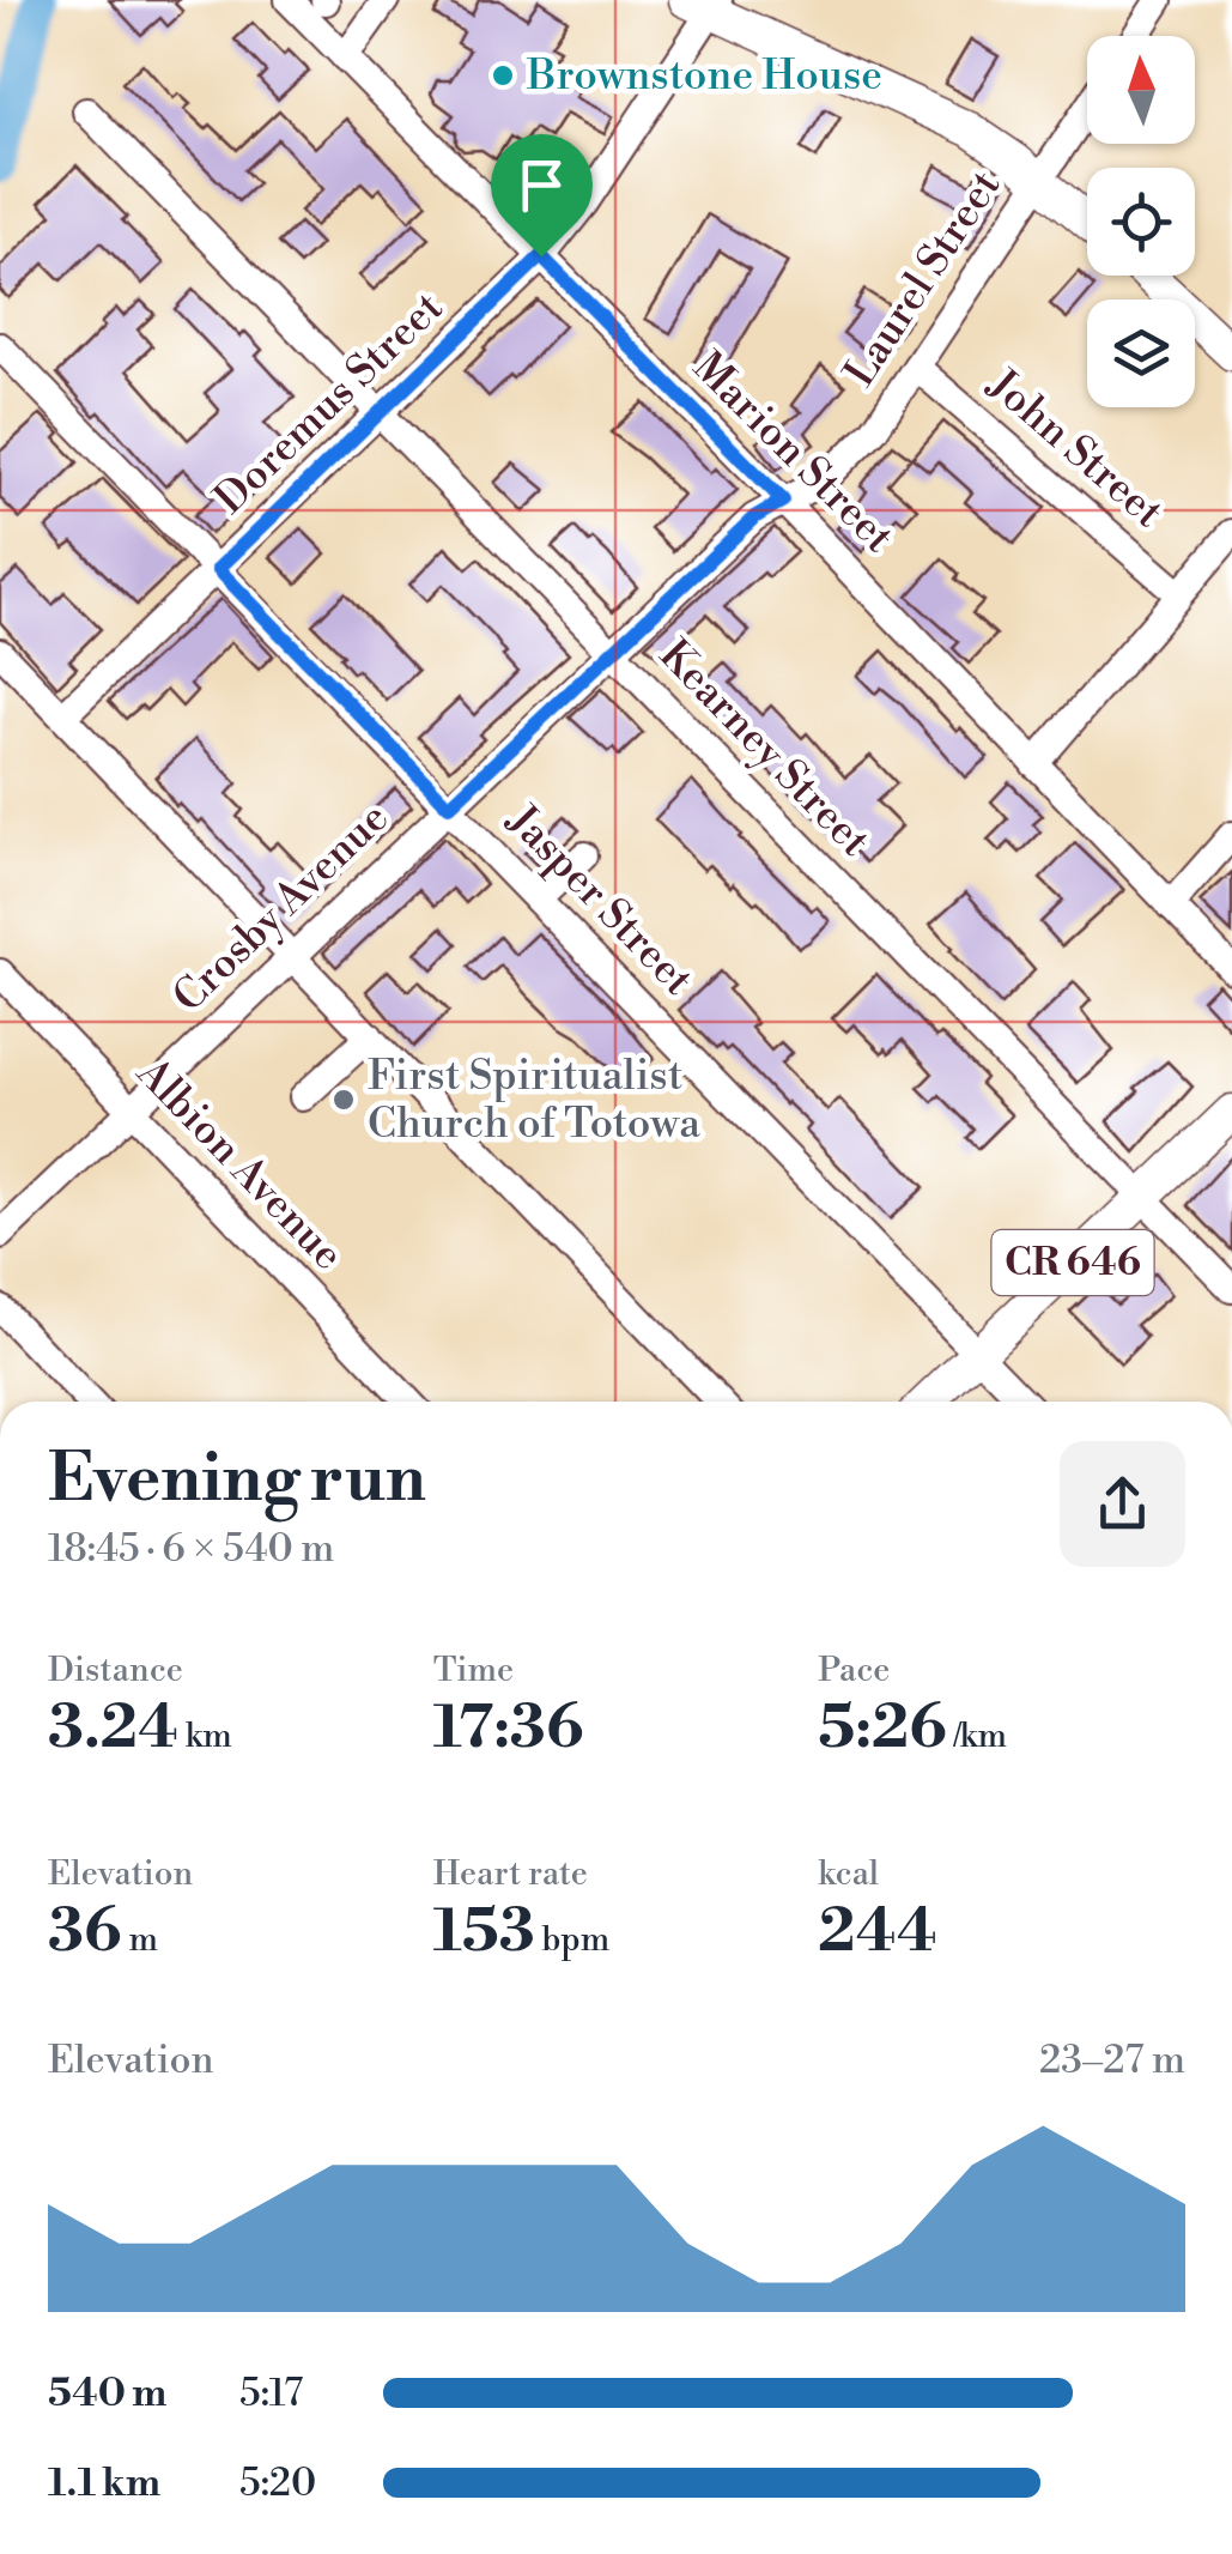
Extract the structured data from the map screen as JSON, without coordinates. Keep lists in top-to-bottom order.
{
  "streets": {
    "main road": ["CR 646"],
    "street": [
      "Laurel Street",
      "Doremus Street",
      "John Street",
      "Marion Street",
      "Kearney Street",
      "Jasper Street",
      "Crosby Avenue",
      "Albion Avenue"
    ]
  },
  "crossings": [
    ["Laurel Street", "John Street"],
    ["Laurel Street", "Marion Street"],
    ["Laurel Street", "Crosby Avenue"],
    ["Doremus Street", "Marion Street"],
    ["Doremus Street", "Kearney Street"],
    ["Doremus Street", "Jasper Street"],
    ["Marion Street", "Crosby Avenue"],
    ["Kearney Street", "Crosby Avenue"],
    ["Kearney Street", "CR 646"],
    ["Jasper Street", "Crosby Avenue"],
    ["Jasper Street", "CR 646"],
    ["Crosby Avenue", "Albion Avenue"]
  ],
  "places": ["Brownstone House", "First Spiritualist Church of Totowa"],
  "north": "top",
  "page": {
    "heading": ["Evening run", "18:45 · 6 × 540 m"],
    "stats": [
      ["Distance", "3.24 km"],
      ["Time", "17:36"],
      ["Pace", "5:26 /km"],
      ["Elevation", "36 m"],
      ["Heart rate", "153 bpm"],
      ["kcal", "244"]
    ],
    "chart": ["Elevation", "23–27 m"],
    "list": [
      {
        "name": "540 m",
        "note": "5:17"
      },
      {
        "name": "1.1 km",
        "note": "5:20"
      }
    ]
  }
}
